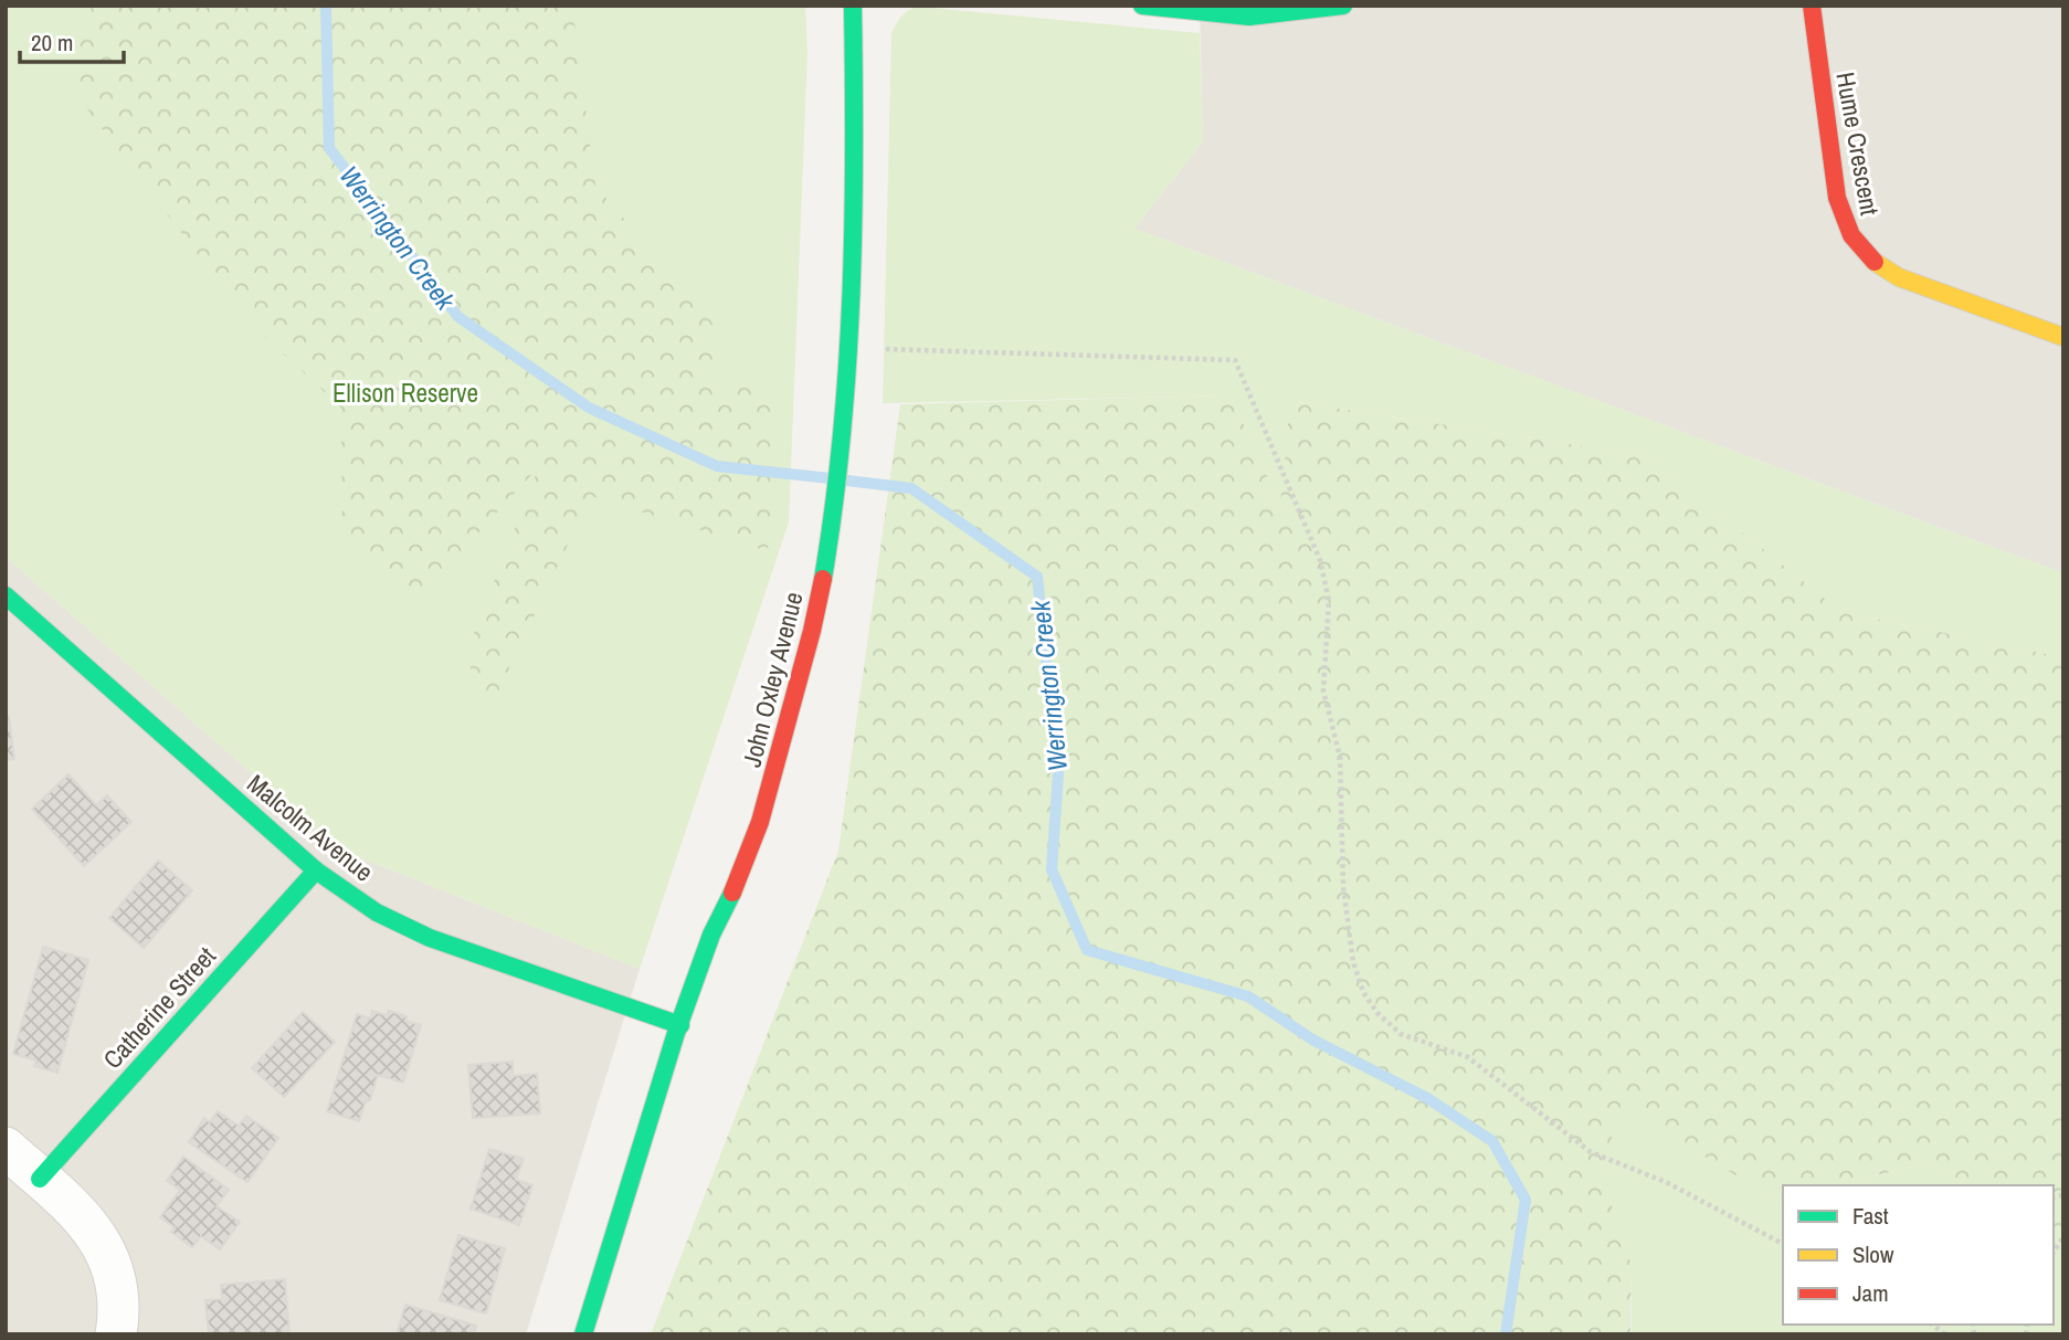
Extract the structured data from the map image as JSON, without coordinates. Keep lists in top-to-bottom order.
{
  "streets": {
    "street": [
      "Hume Crescent",
      "John Oxley Avenue",
      "Malcolm Avenue",
      "Catherine Street"
    ]
  },
  "crossings": [
    ["John Oxley Avenue", "Malcolm Avenue"],
    ["Malcolm Avenue", "Catherine Street"]
  ],
  "water": ["Werrington Creek"],
  "parks": ["Ellison Reserve"],
  "legend": ["Fast", "Slow", "Jam"],
  "scale_bar": "20 m"
}
